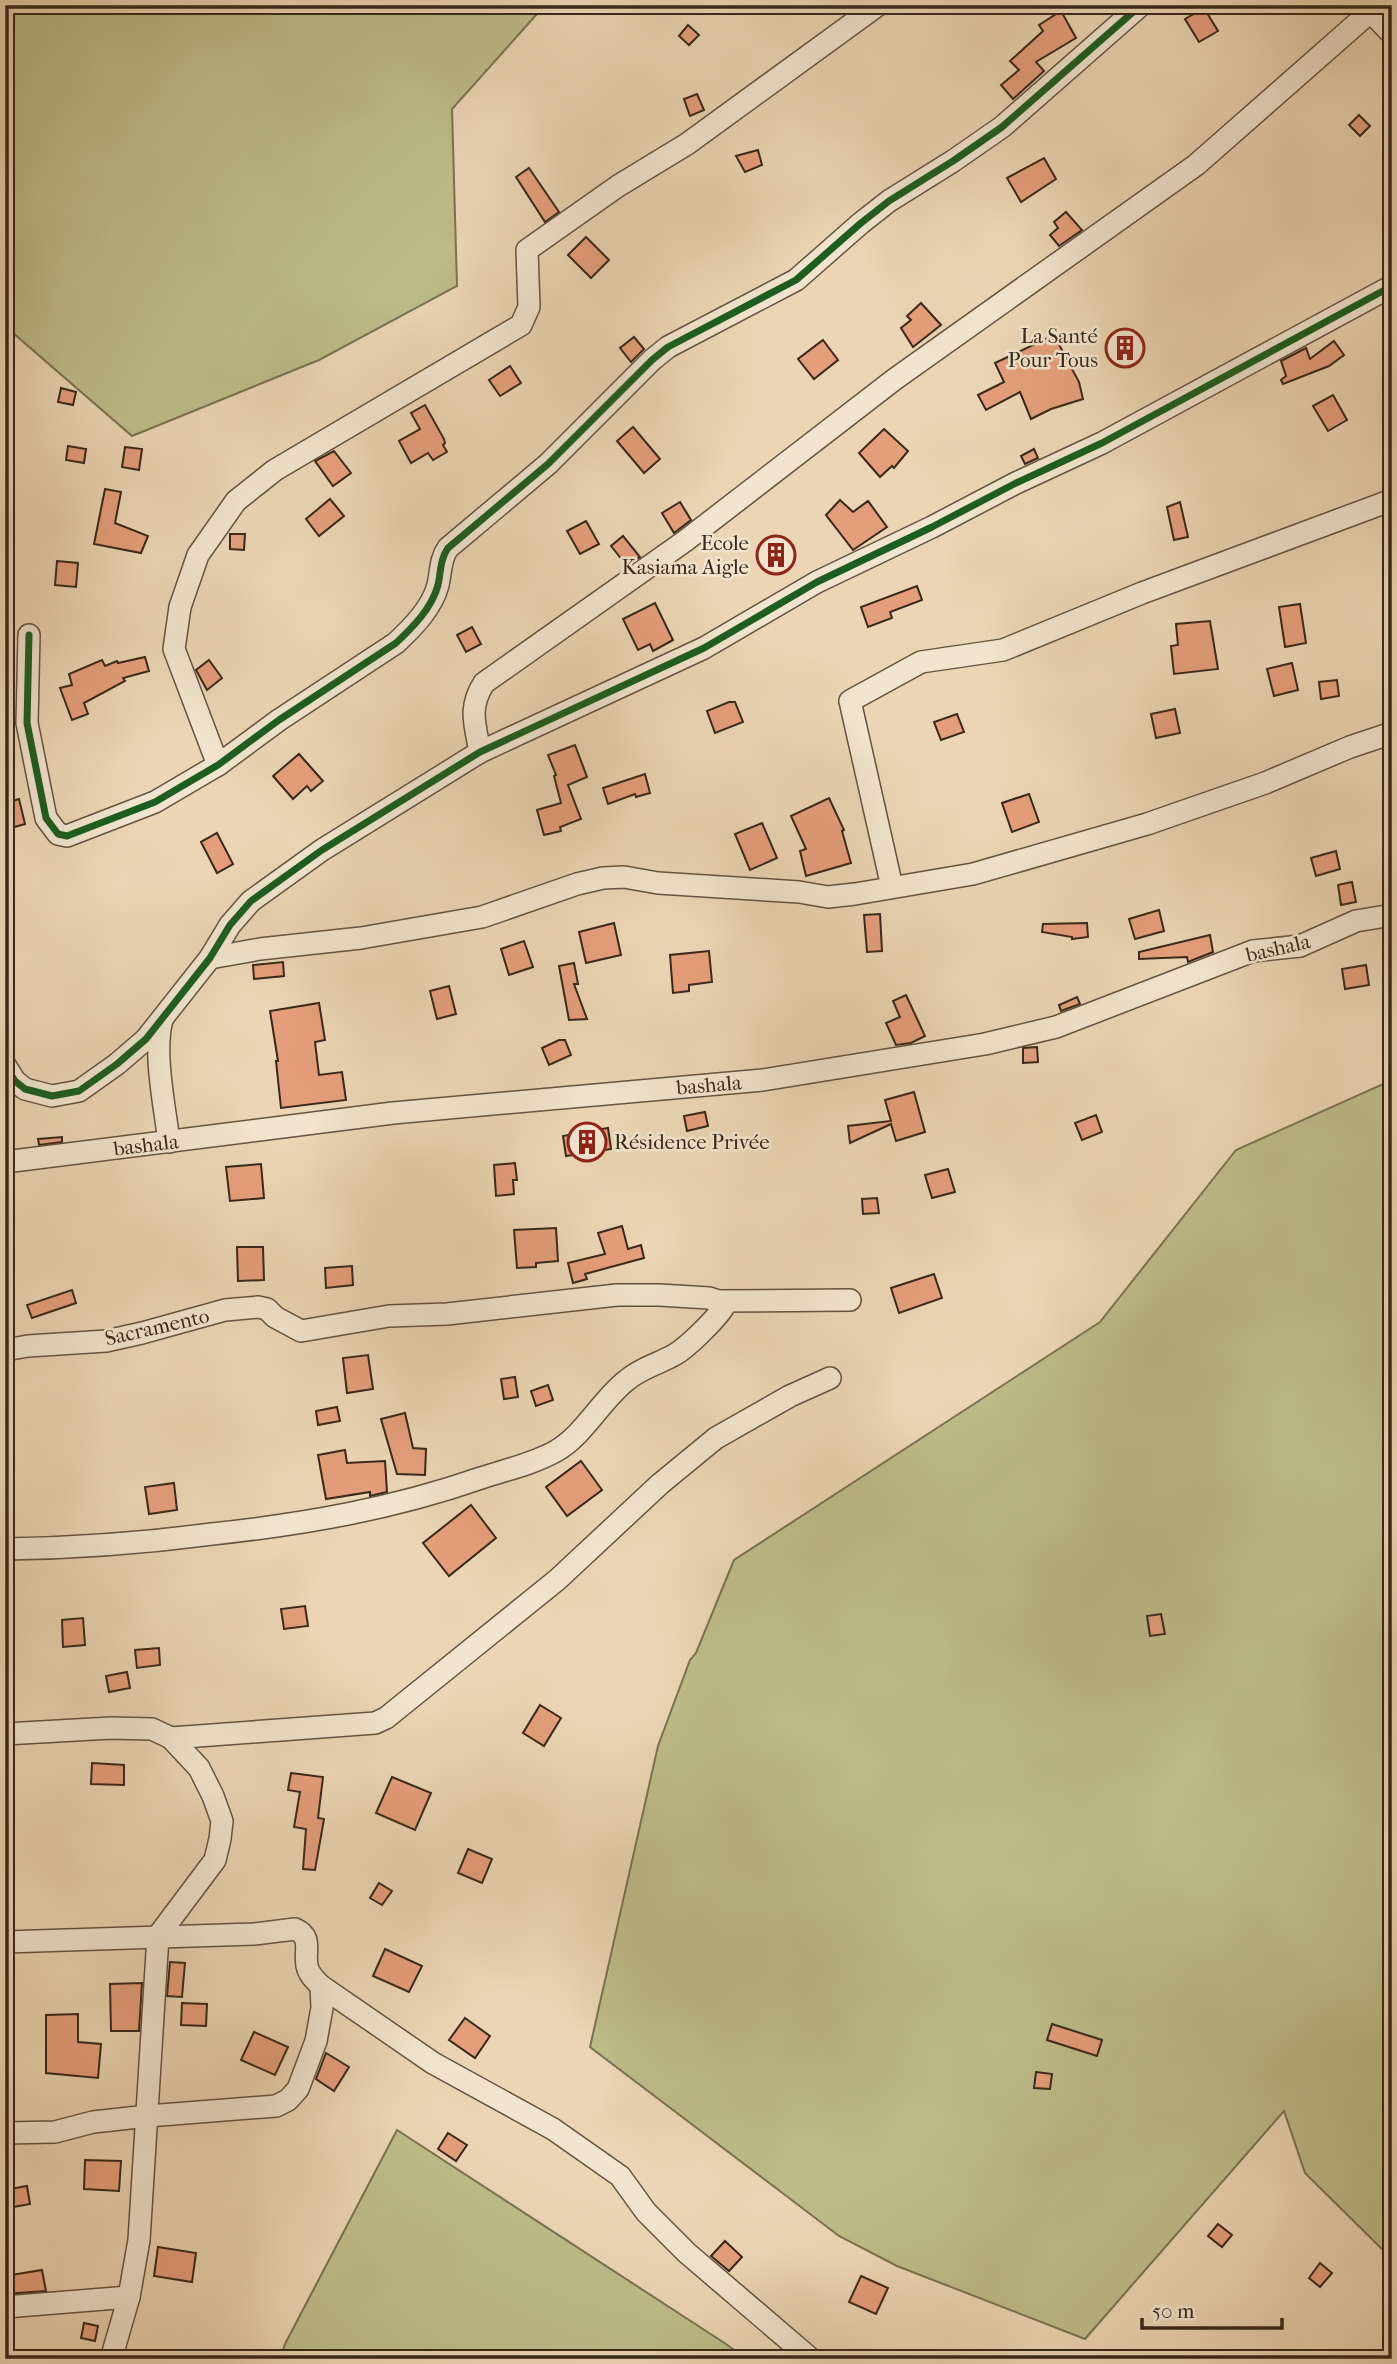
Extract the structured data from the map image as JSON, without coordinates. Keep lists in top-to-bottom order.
{
  "streets": {
    "street": ["bashala", "Sacramento"]
  },
  "places": {
    "building": ["La Santé Pour Tous", "Ecole Kasiama Aigle", "Résidence Privée"]
  },
  "scale_bar": "50 m"
}
